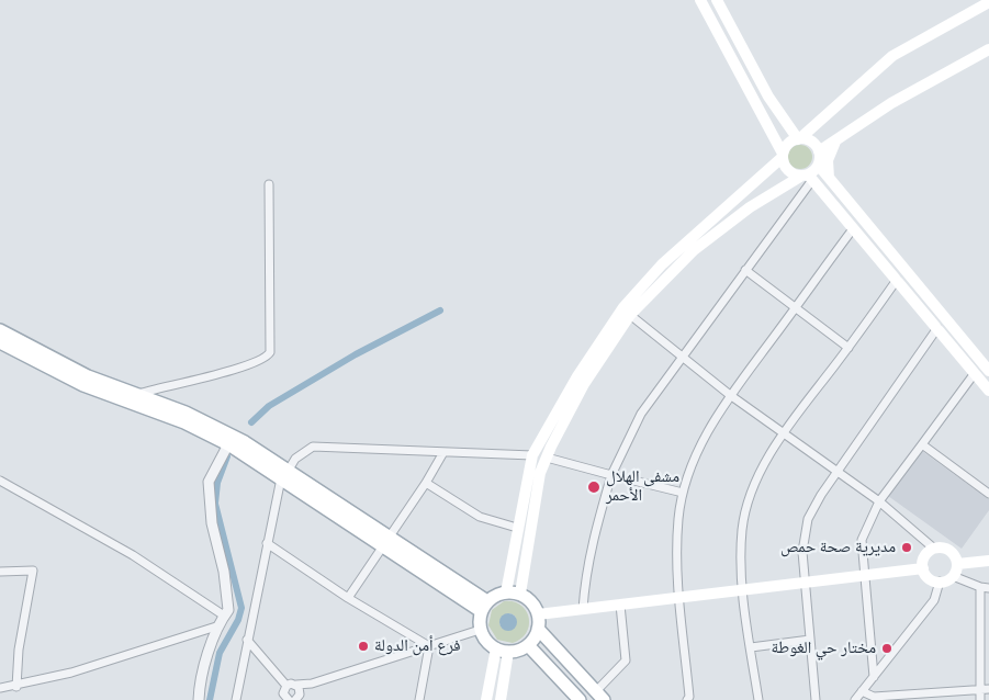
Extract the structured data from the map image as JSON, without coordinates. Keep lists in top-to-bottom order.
{
  "places": [
    "مشفى الهلال الأحمر",
    "مديرية صحة حمص",
    "فرع أمن الدولة",
    "مختار حي الغوطة"
  ]
}
